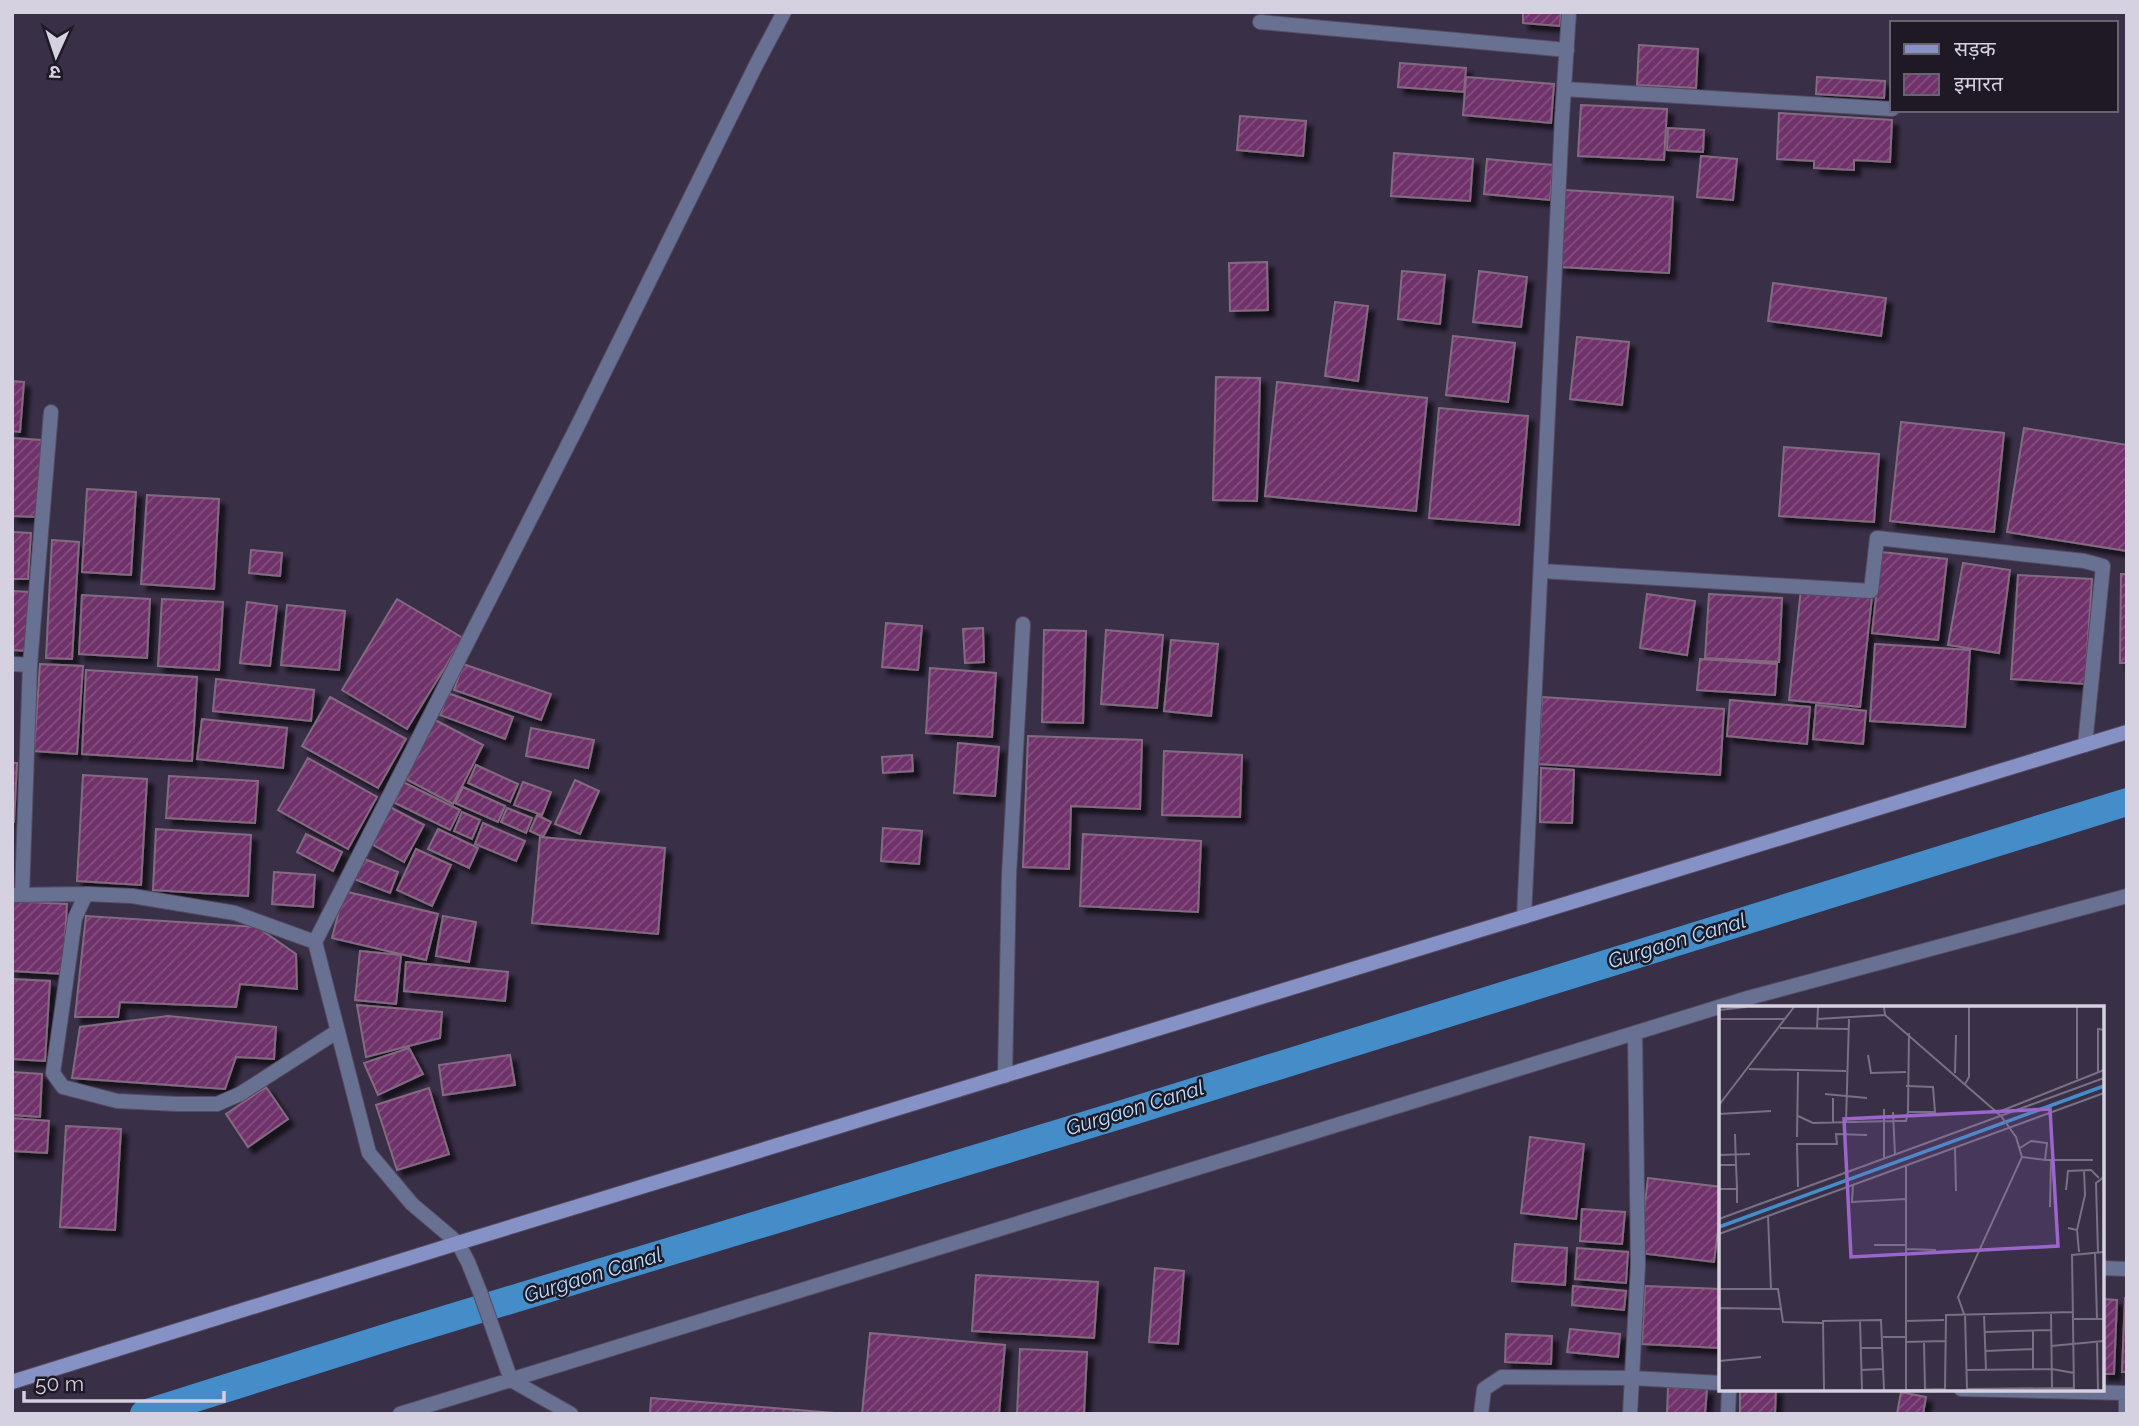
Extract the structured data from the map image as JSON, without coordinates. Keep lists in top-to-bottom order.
{
  "water": ["Gurgaon Canal"],
  "legend": ["सड़क", "इमारत"],
  "scale_bar": "50 m",
  "north": "bottom"
}
